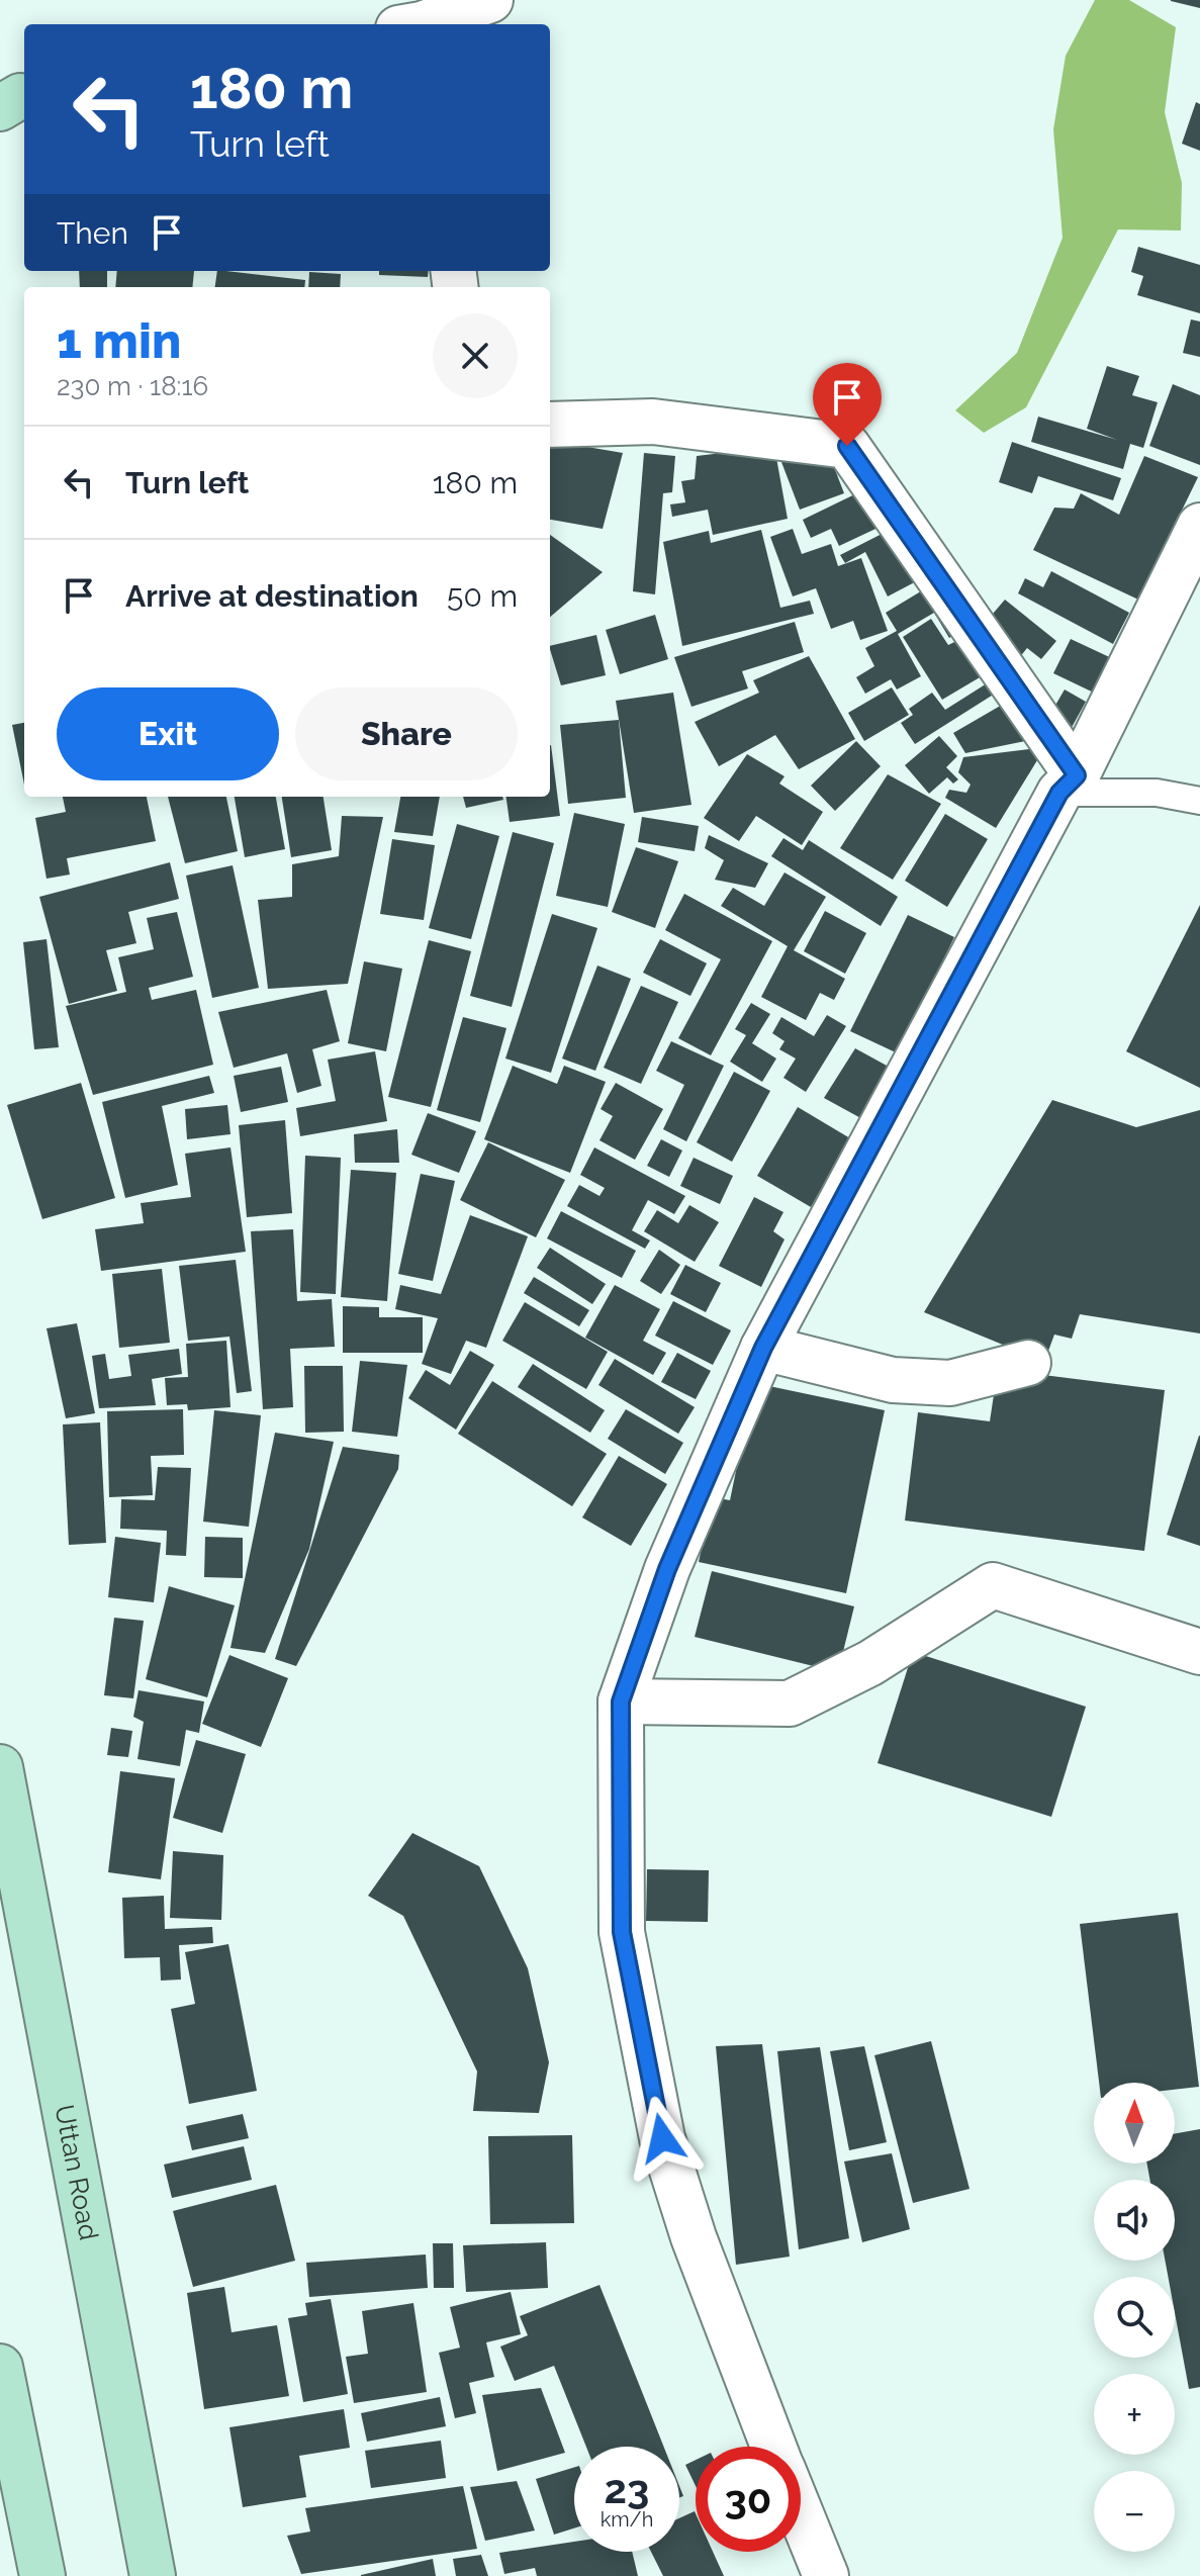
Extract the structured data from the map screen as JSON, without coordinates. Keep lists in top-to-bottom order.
{
  "streets": {
    "main road": ["Uttan Road"]
  },
  "north": "top",
  "page": {
    "turn": ["180 m", "Turn left"],
    "then": "Then",
    "heading": ["1 min", "230 m · 18:16"],
    "list": [
      {
        "name": "Turn left",
        "value": "180 m"
      },
      {
        "name": "Arrive at destination",
        "value": "50 m"
      }
    ],
    "buttons": ["Exit", "Share"],
    "map_buttons": ["+", "−"],
    "speed": "23 km/h",
    "limit": "30"
  }
}
